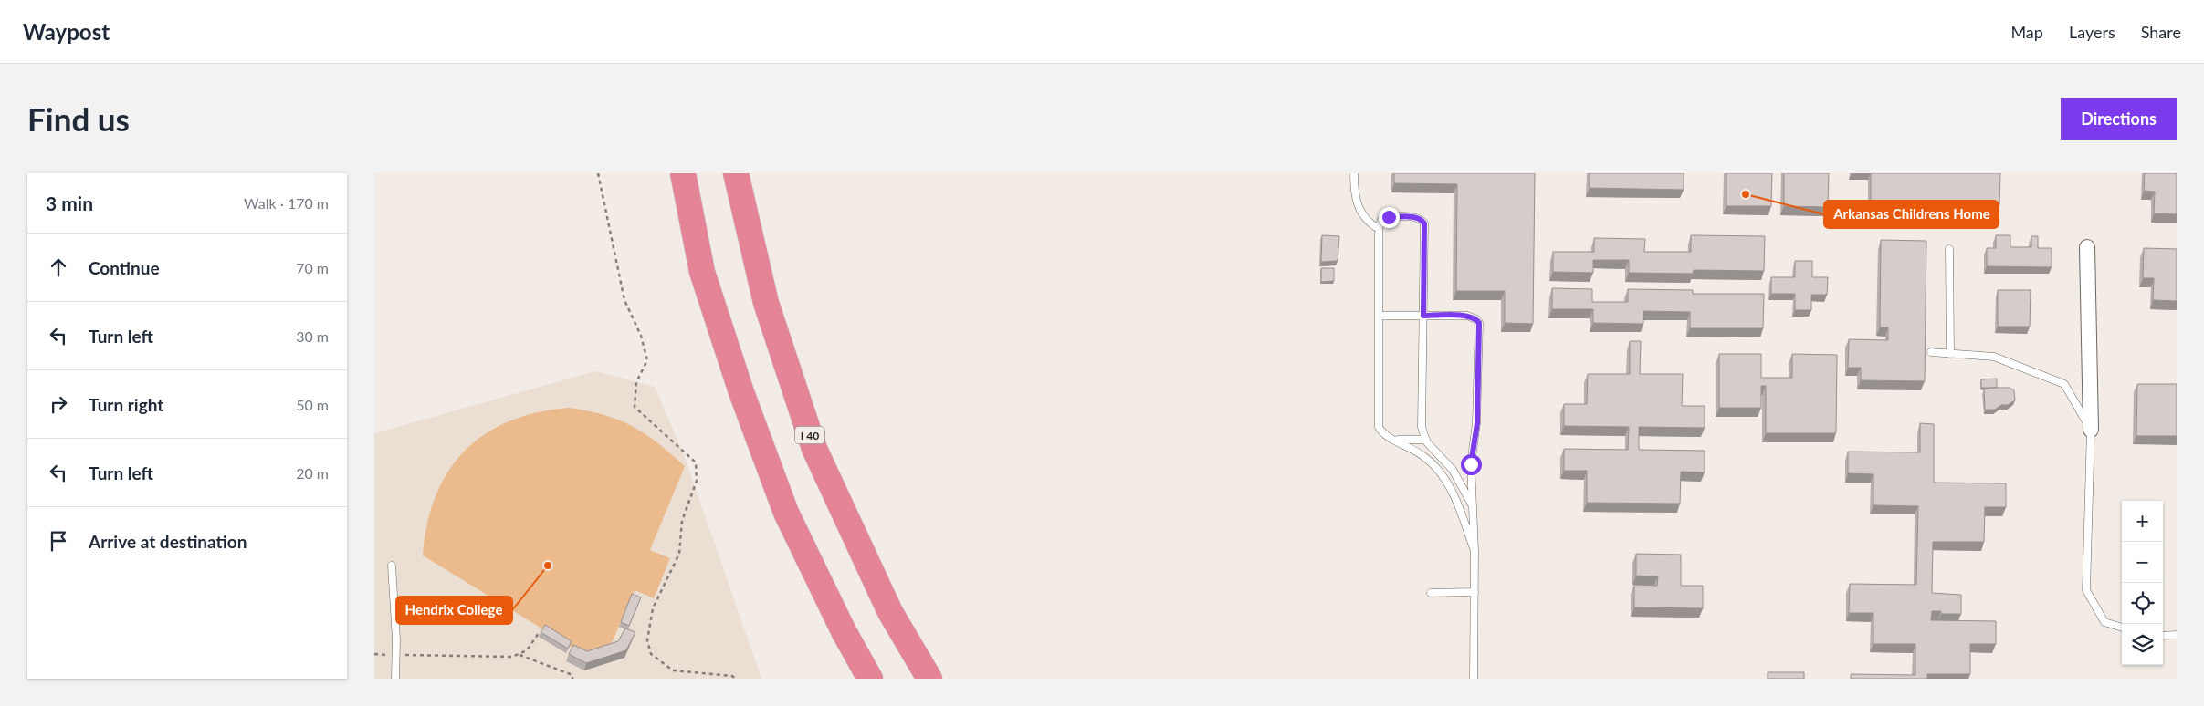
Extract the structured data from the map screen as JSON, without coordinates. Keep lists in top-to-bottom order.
{
  "streets": {
    "highway": ["I 40"]
  },
  "places": ["Arkansas Childrens Home", "Hendrix College"],
  "page": {
    "header": "Waypost",
    "nav": ["Map", "Layers", "Share"],
    "buttons": "Directions",
    "title": "Find us",
    "heading": ["3 min", "Walk · 170 m"],
    "list": [
      ["Continue", "70 m"],
      ["Turn left", "30 m"],
      ["Turn right", "50 m"],
      ["Turn left", "20 m"],
      "Arrive at destination"
    ],
    "map_buttons": ["+", "−"]
  }
}
